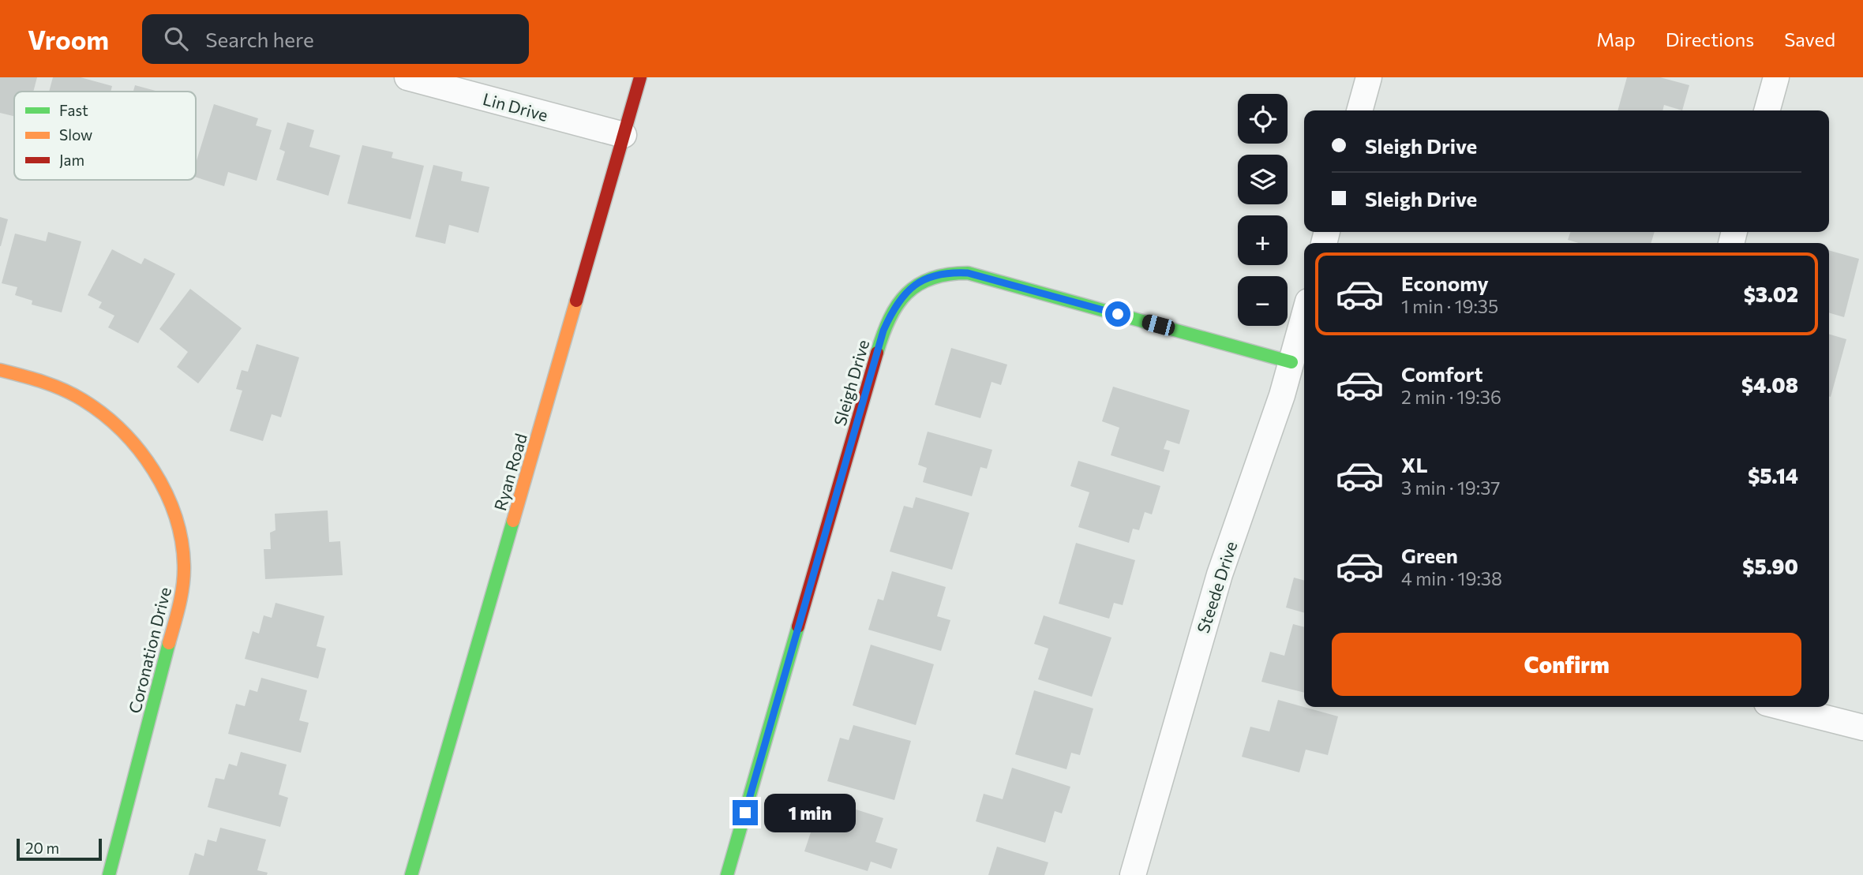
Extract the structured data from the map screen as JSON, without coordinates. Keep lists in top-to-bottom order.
{
  "streets": {
    "street": [
      "Lin Drive",
      "Sleigh Drive",
      "Ryan Road",
      "Steede Drive",
      "Coronation Drive"
    ]
  },
  "crossings": [
    ["Lin Drive", "Ryan Road"],
    ["Sleigh Drive", "Steede Drive"]
  ],
  "legend": ["Fast", "Slow", "Jam"],
  "scale_bar": "20 m",
  "page": {
    "header": "Vroom",
    "search": "Search here",
    "nav": ["Map", "Directions", "Saved"],
    "map_buttons": ["+", "−"],
    "banner": ["Sleigh Drive", "Sleigh Drive"],
    "list": [
      {
        "name": "Economy",
        "note": "1 min · 19:35",
        "value": "$3.02"
      },
      {
        "name": "Comfort",
        "note": "2 min · 19:36",
        "value": "$4.08"
      },
      {
        "name": "XL",
        "note": "3 min · 19:37",
        "value": "$5.14"
      },
      {
        "name": "Green",
        "note": "4 min · 19:38",
        "value": "$5.90"
      }
    ],
    "buttons": "Confirm",
    "bubble": "1 min",
    "scale": "20 m"
  }
}
